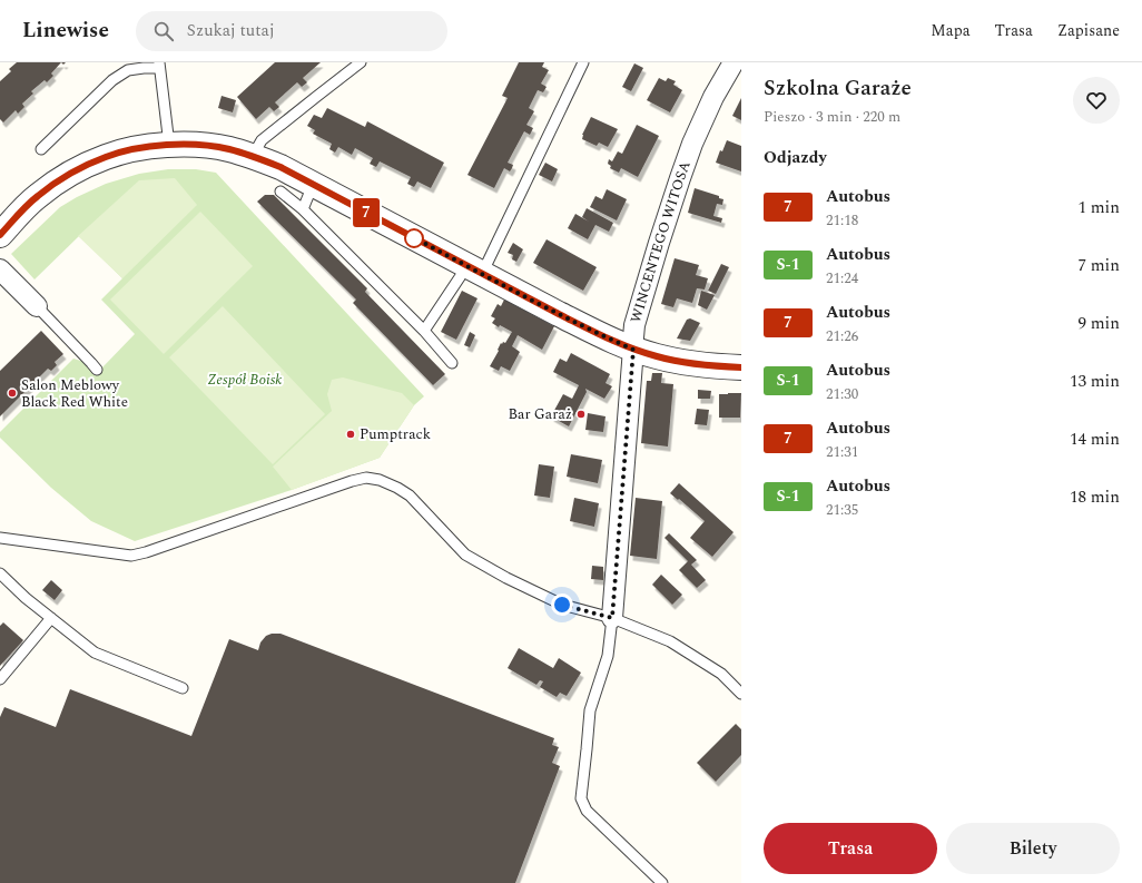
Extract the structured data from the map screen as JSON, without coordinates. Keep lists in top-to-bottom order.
{
  "streets": {
    "street": ["WINCENTEGO WITOSA"]
  },
  "parks": ["Zespół Boisk"],
  "places": ["Salon Meblowy Black Red White", "Bar Garaż", "Pumptrack"],
  "lines": ["bus line 7"],
  "page": {
    "header": "Linewise",
    "search": "Szukaj tutaj",
    "nav": ["Mapa", "Trasa", "Zapisane"],
    "on_map": "7",
    "heading": [
      ["Szkolna Garaże", "Pieszo · 3 min · 220 m"],
      "Odjazdy"
    ],
    "list": [
      {
        "mark": "7",
        "name": "Autobus",
        "note": "21:18",
        "value": "1 min"
      },
      {
        "mark": "S-1",
        "name": "Autobus",
        "note": "21:24",
        "value": "7 min"
      },
      {
        "mark": "7",
        "name": "Autobus",
        "note": "21:26",
        "value": "9 min"
      },
      {
        "mark": "S-1",
        "name": "Autobus",
        "note": "21:30",
        "value": "13 min"
      },
      {
        "mark": "7",
        "name": "Autobus",
        "note": "21:31",
        "value": "14 min"
      },
      {
        "mark": "S-1",
        "name": "Autobus",
        "note": "21:35",
        "value": "18 min"
      }
    ],
    "buttons": ["Trasa", "Bilety"]
  }
}
